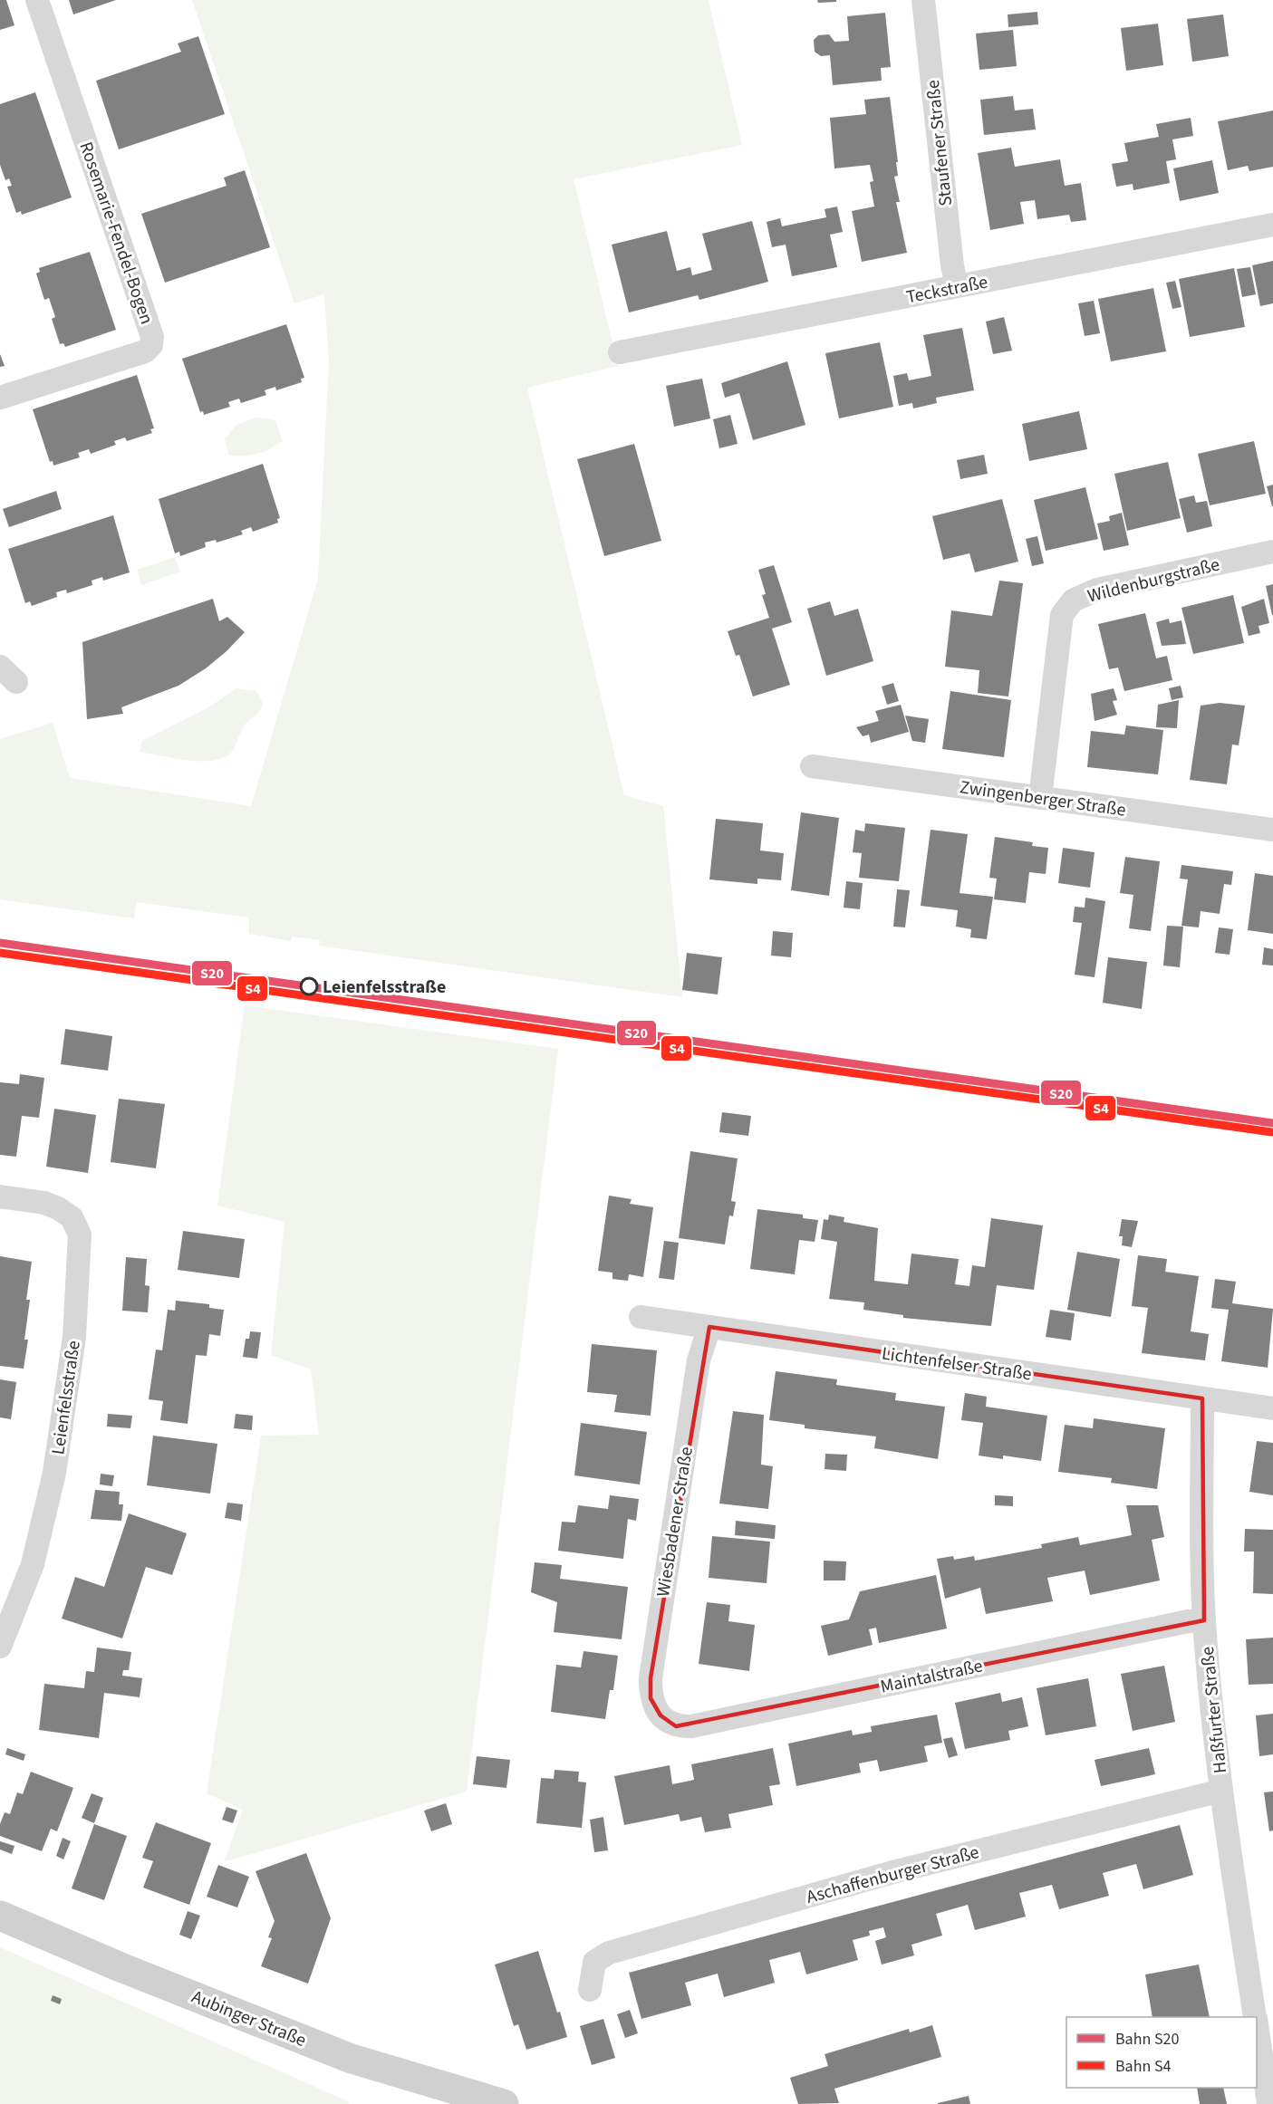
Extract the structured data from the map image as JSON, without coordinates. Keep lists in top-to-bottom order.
{
  "streets": {
    "main road": ["Aubinger Straße"],
    "street": [
      "Staufener Straße",
      "Rosemarie-Fendel-Bogen",
      "Teckstraße",
      "Wildenburgstraße",
      "Zwingenberger Straße",
      "Lichtenfelser Straße",
      "Leienfelsstraße",
      "Wiesbadener Straße",
      "Maintalstraße",
      "Haßfurter Straße",
      "Aschaffenburger Straße"
    ]
  },
  "crossings": [
    ["Staufener Straße", "Teckstraße"],
    ["Wildenburgstraße", "Zwingenberger Straße"],
    ["Lichtenfelser Straße", "Wiesbadener Straße"],
    ["Lichtenfelser Straße", "Haßfurter Straße"],
    ["Wiesbadener Straße", "Maintalstraße"],
    ["Maintalstraße", "Haßfurter Straße"],
    ["Haßfurter Straße", "Aschaffenburger Straße"]
  ],
  "places": ["Leienfelsstraße"],
  "lines": ["rail line S20", "rail line S4"],
  "legend": ["Bahn S20", "Bahn S4"]
}
